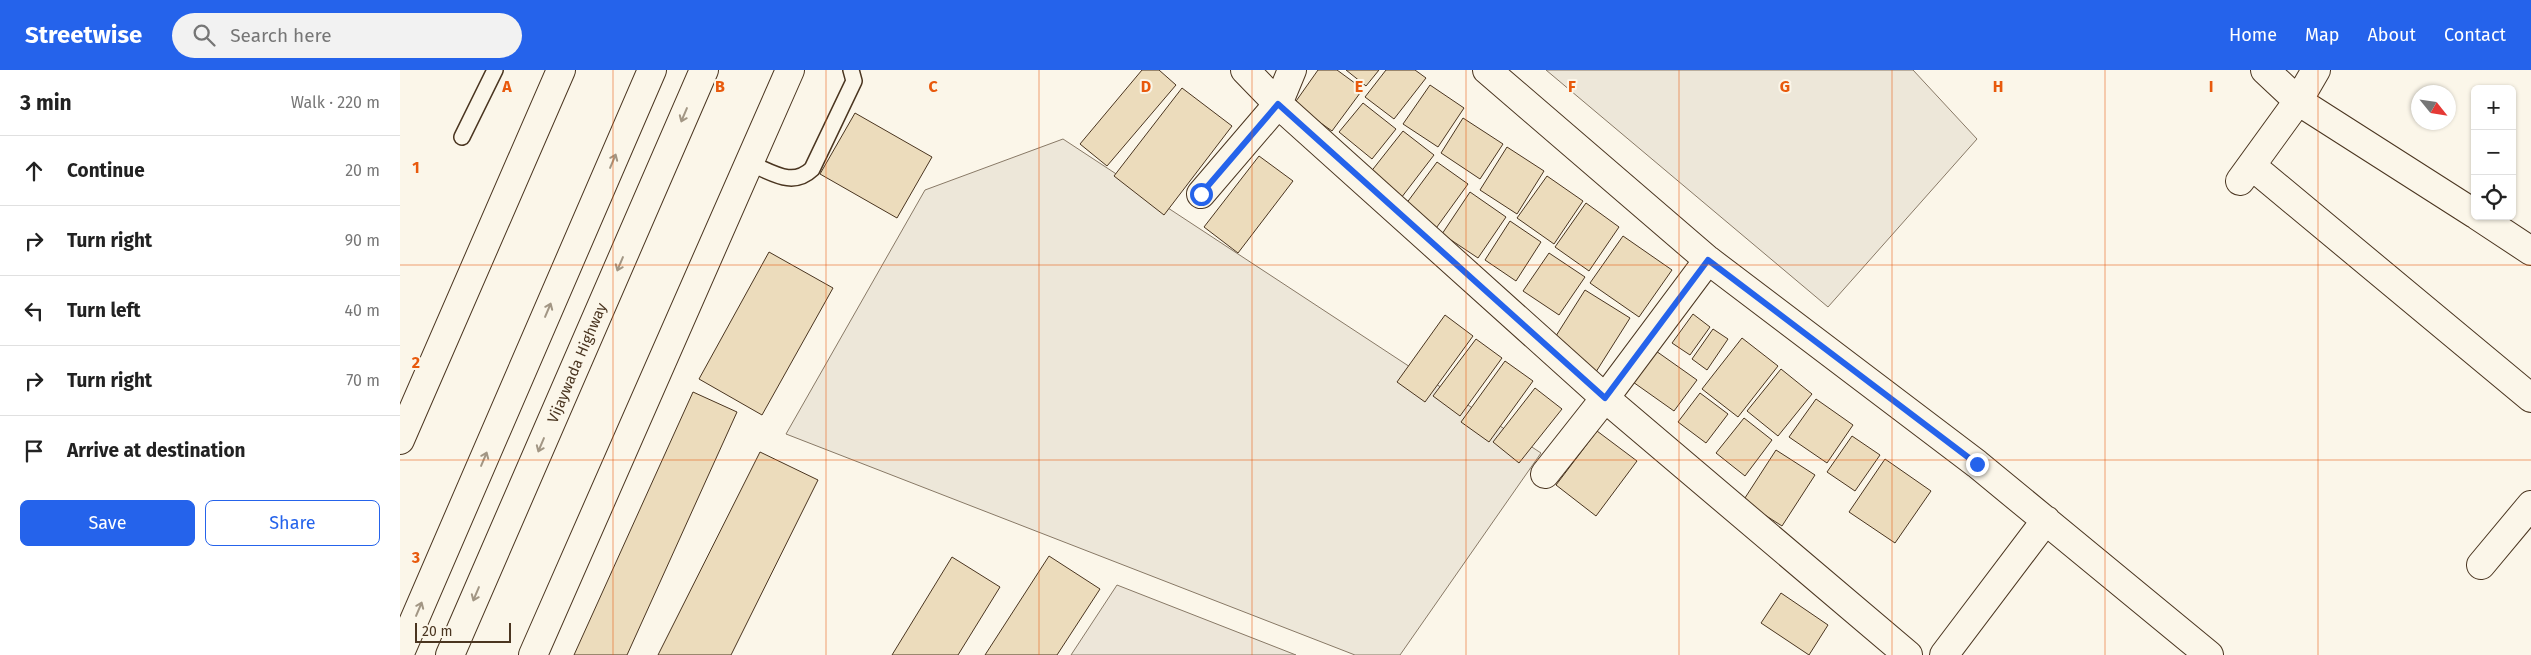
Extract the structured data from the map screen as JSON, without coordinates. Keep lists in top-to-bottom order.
{
  "streets": {
    "main road": ["Vijaywada Highway"]
  },
  "scale_bar": "20 m",
  "north": "bottom right",
  "page": {
    "header": "Streetwise",
    "search": "Search here",
    "nav": [
      "Home",
      "Map",
      "About",
      "Contact"
    ],
    "heading": ["3 min", "Walk · 220 m"],
    "map_buttons": ["+", "−"],
    "list": [
      ["Continue", "20 m"],
      ["Turn right", "90 m"],
      ["Turn left", "40 m"],
      ["Turn right", "70 m"],
      "Arrive at destination"
    ],
    "buttons": ["Save", "Share"],
    "scale": "20 m"
  },
  "grid": {
    "columns": [
      "A",
      "B",
      "C",
      "D",
      "E",
      "F",
      "G",
      "H",
      "I"
    ],
    "rows": ["1", "2", "3"]
  }
}
